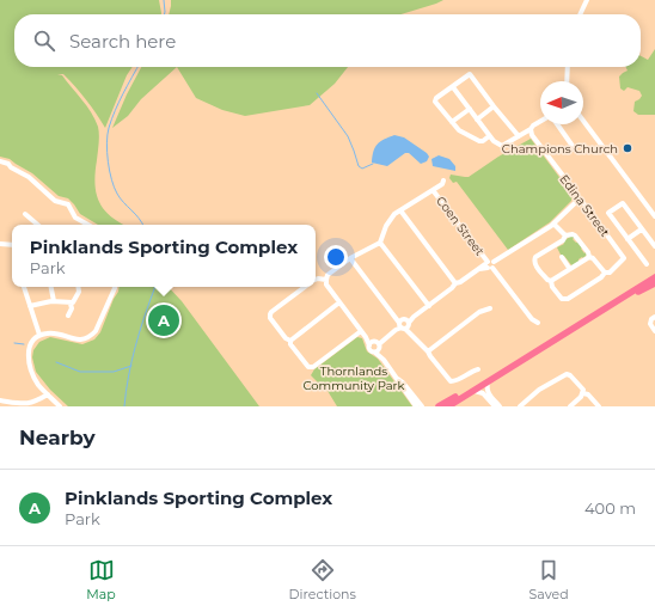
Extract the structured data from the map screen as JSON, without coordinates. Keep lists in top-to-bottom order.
{
  "streets": {
    "street": ["Edina Street", "Coen Street"]
  },
  "parks": ["Thornlands Community Park"],
  "places": ["Champions Church"],
  "north": "left",
  "page": {
    "search": "Search here",
    "popup": ["Pinklands Sporting Complex", "Park"],
    "pins": "A",
    "heading": "Nearby",
    "list": [
      {
        "mark": "A",
        "name": "Pinklands Sporting Complex",
        "note": "Park",
        "value": "400 m"
      }
    ],
    "nav": ["Map", "Directions", "Saved"]
  }
}
